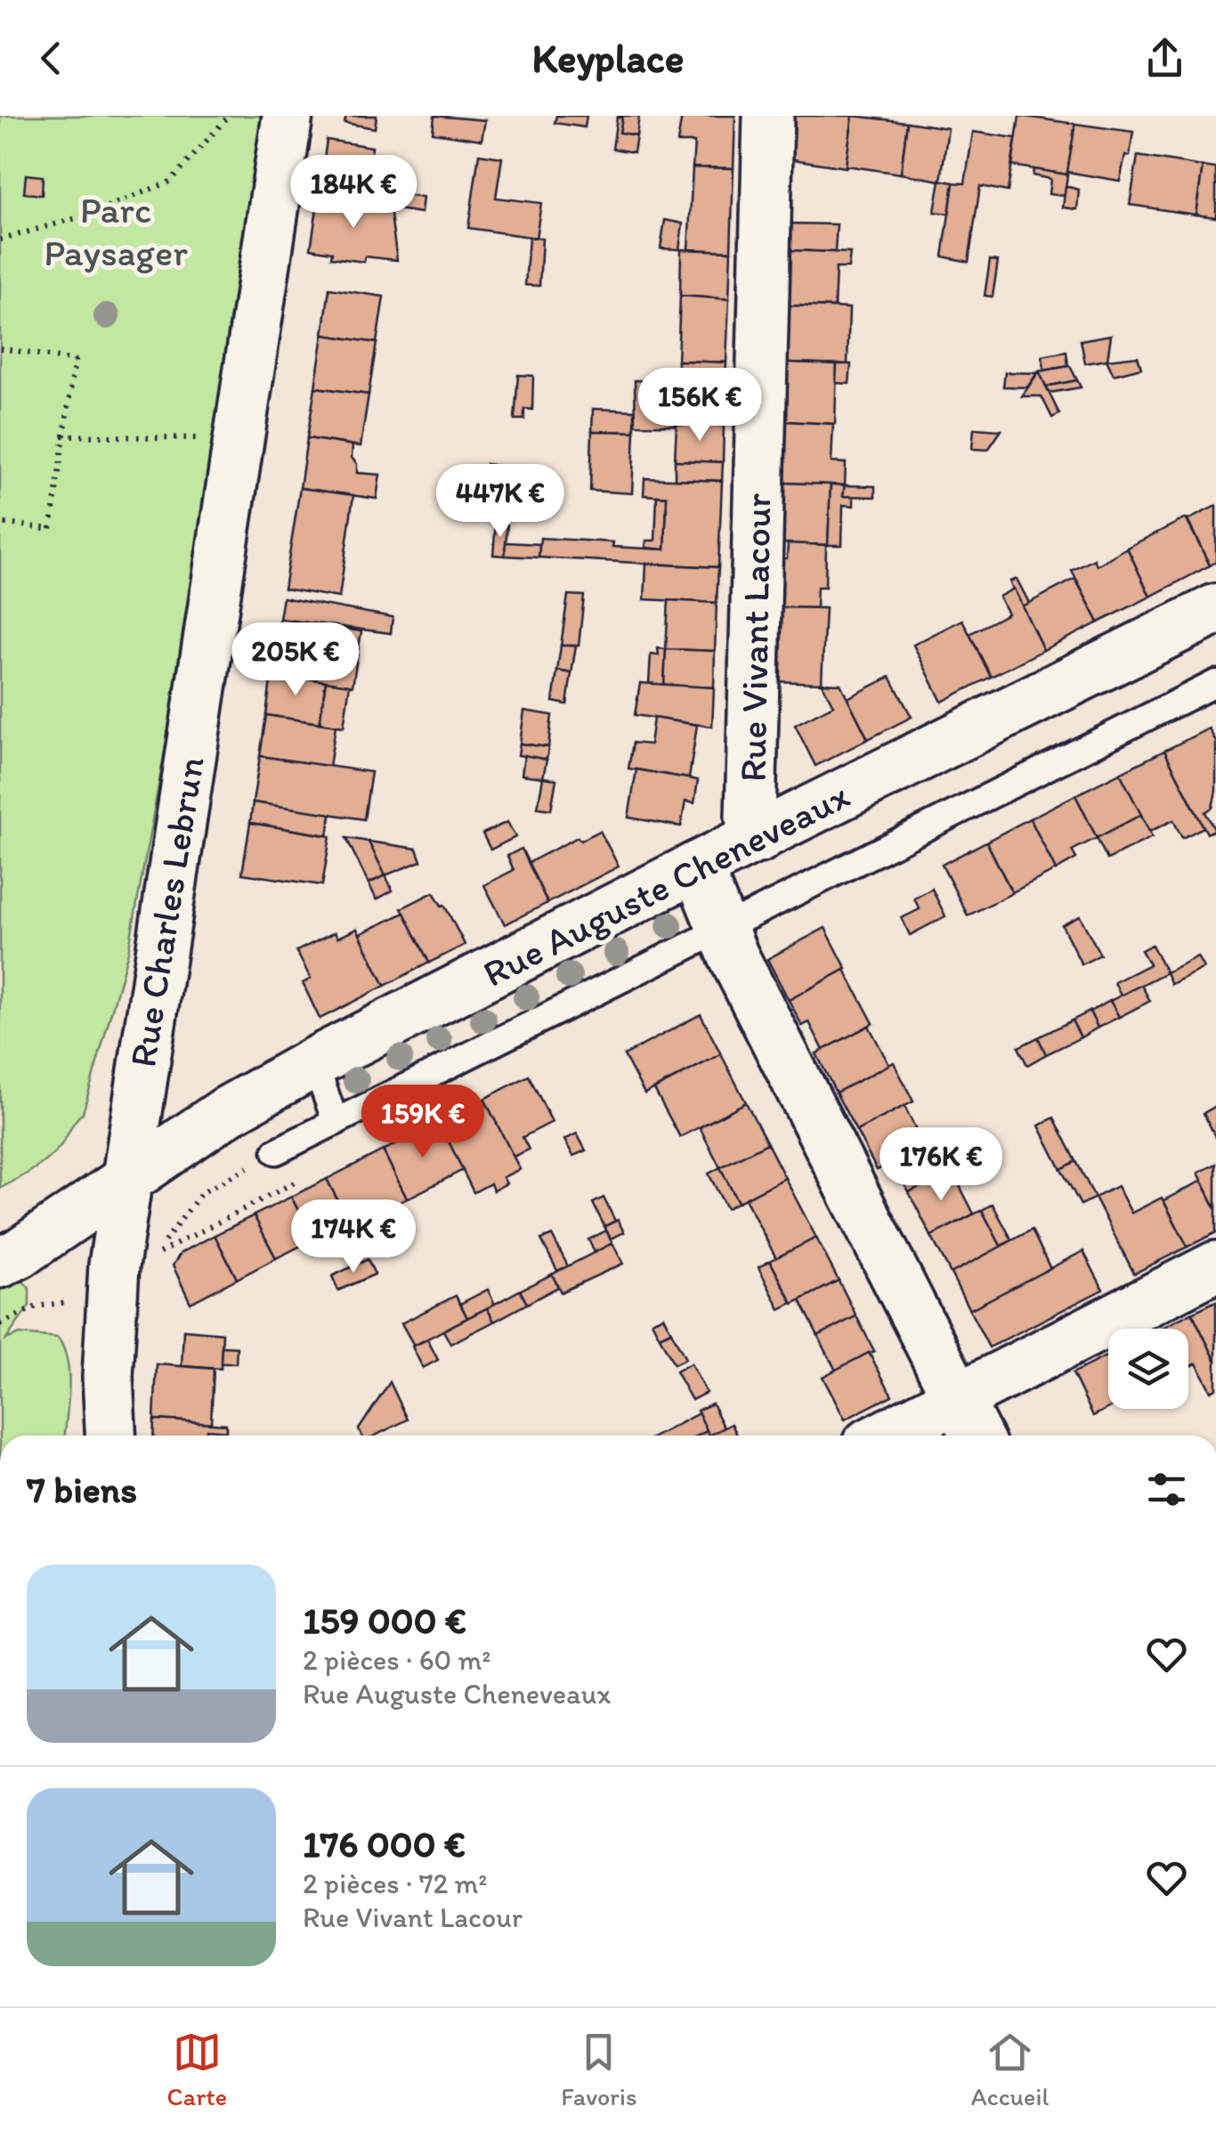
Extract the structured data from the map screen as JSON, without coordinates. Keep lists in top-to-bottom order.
{
  "streets": {
    "street": ["Rue Vivant Lacour", "Rue Auguste Cheneveaux", "Rue Charles Lebrun"]
  },
  "crossings": [
    ["Rue Vivant Lacour", "Rue Auguste Cheneveaux"],
    ["Rue Auguste Cheneveaux", "Rue Charles Lebrun"]
  ],
  "parks": ["Parc Paysager"],
  "page": {
    "header": "Keyplace",
    "price": [
      "184K €",
      "156K €",
      "447K €",
      "205K €",
      "159K €",
      "176K €",
      "174K €"
    ],
    "heading": "7 biens",
    "list": [
      {
        "name": "159 000 €",
        "note": "2 pièces · 60 m² · Rue Auguste Cheneveaux"
      },
      {
        "name": "176 000 €",
        "note": "2 pièces · 72 m² · Rue Vivant Lacour"
      }
    ],
    "tabs": ["Carte", "Favoris", "Accueil"]
  }
}
